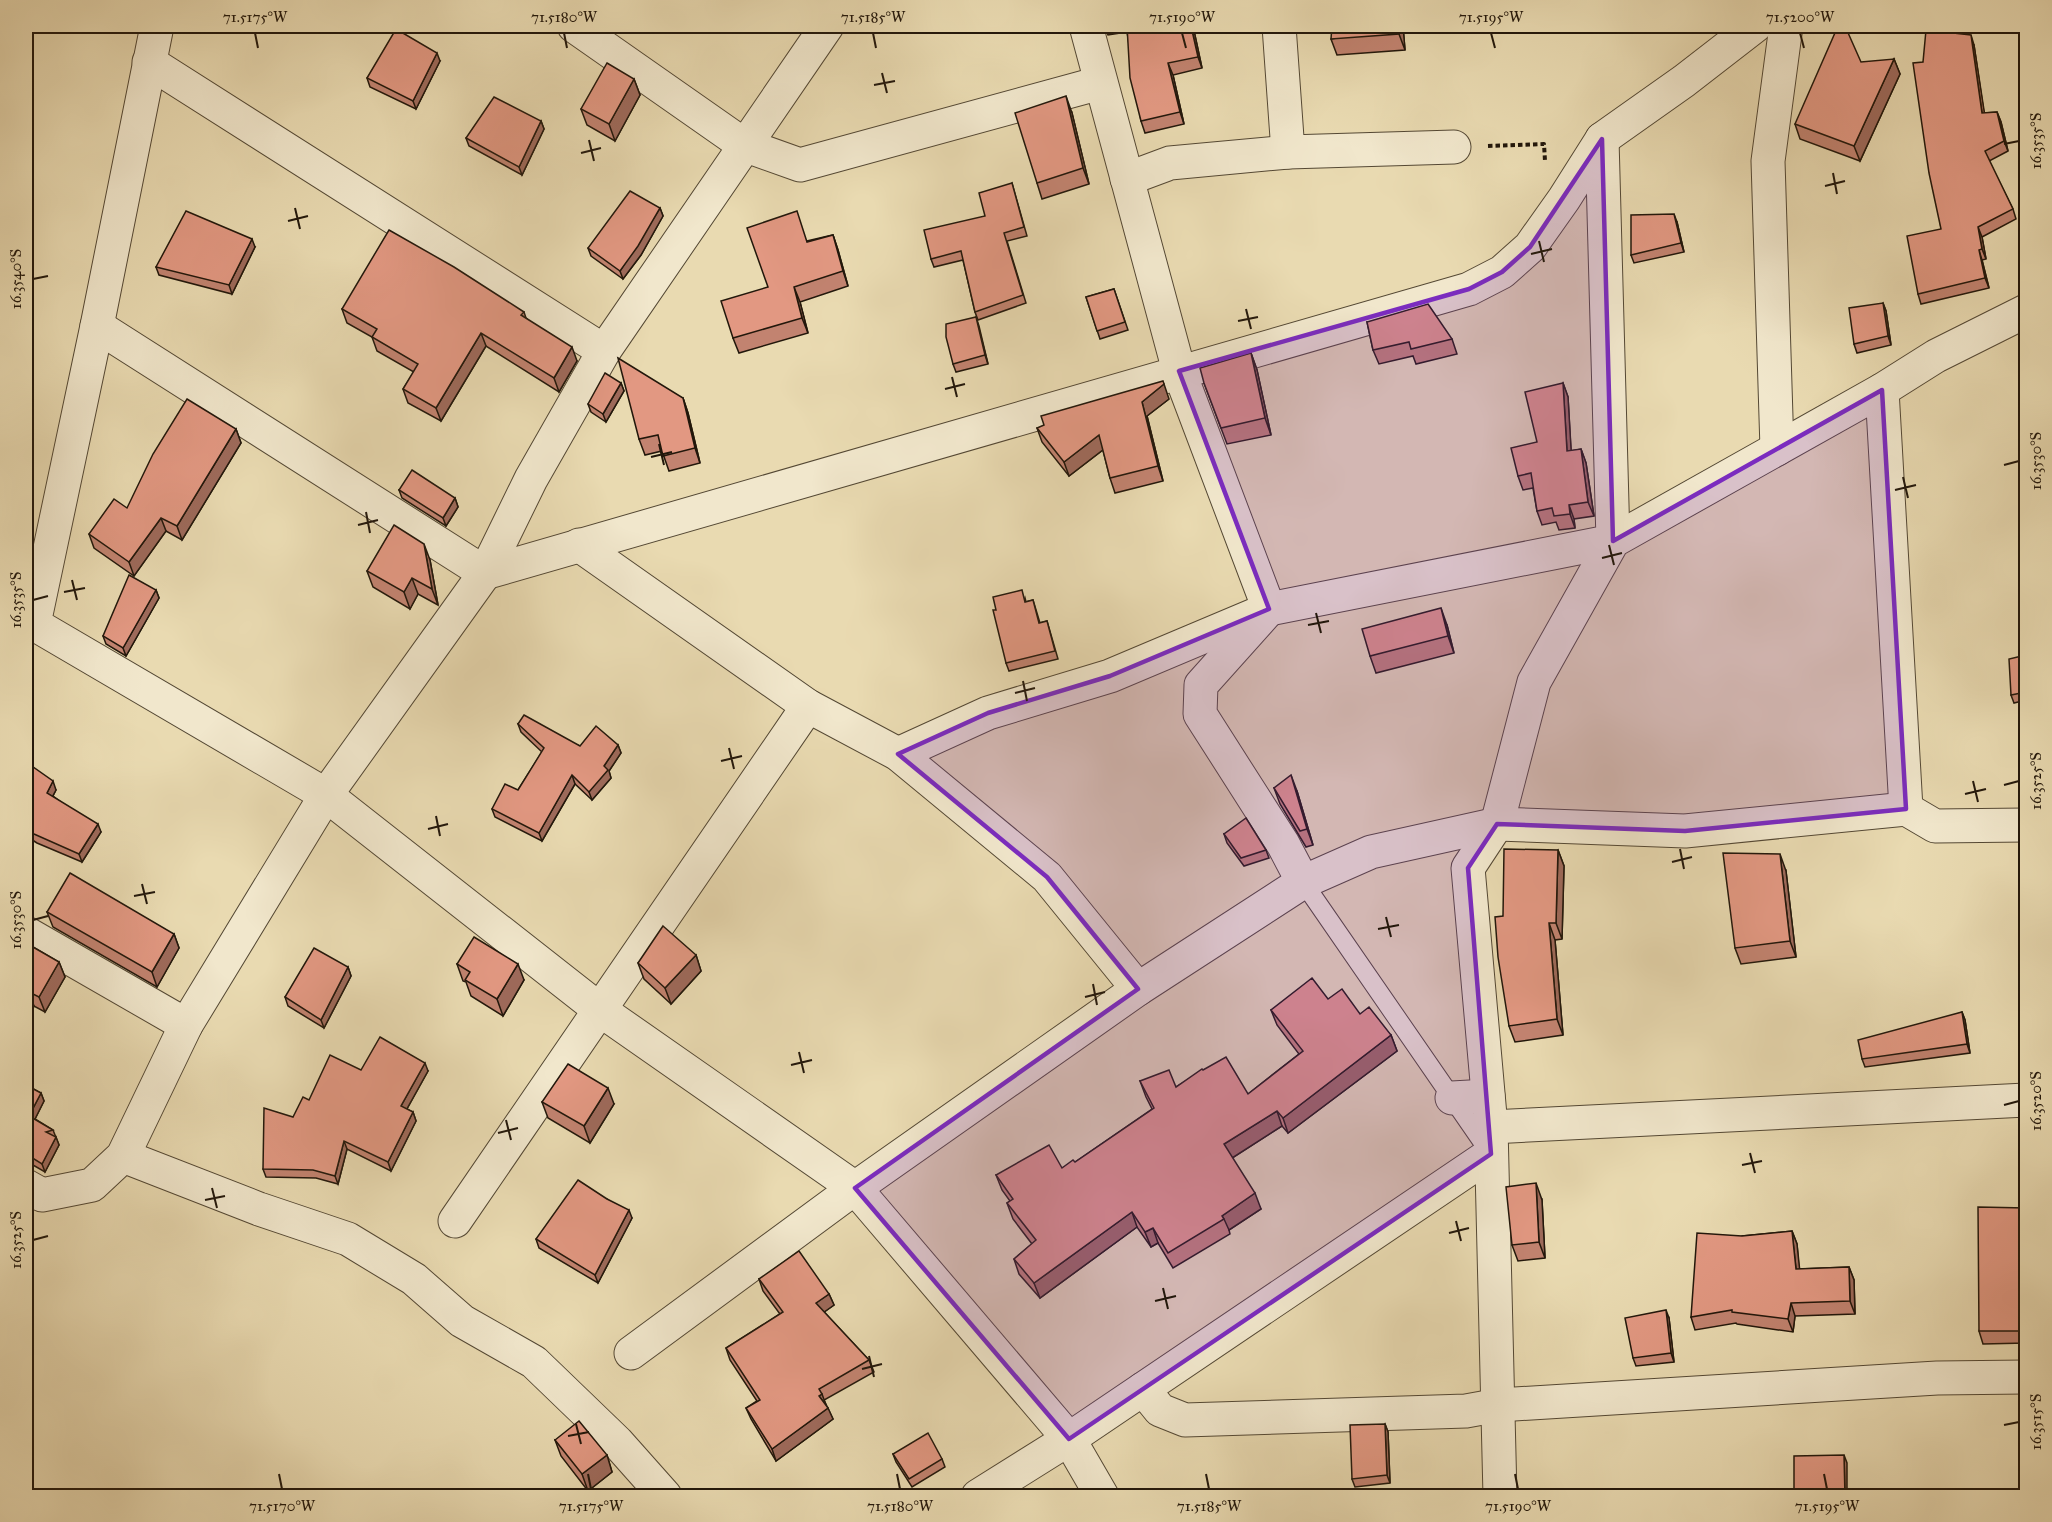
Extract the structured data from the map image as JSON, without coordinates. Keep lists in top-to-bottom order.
{
  "coordinates": [
    "71.5175°W",
    "71.5180°W",
    "71.5185°W",
    "71.5190°W",
    "71.5195°W",
    "71.5200°W",
    "16.3535°S",
    "16.3540°S",
    "16.3530°S",
    "16.3525°S",
    "16.3520°S",
    "16.3515°S",
    "71.5170°W"
  ]
}
